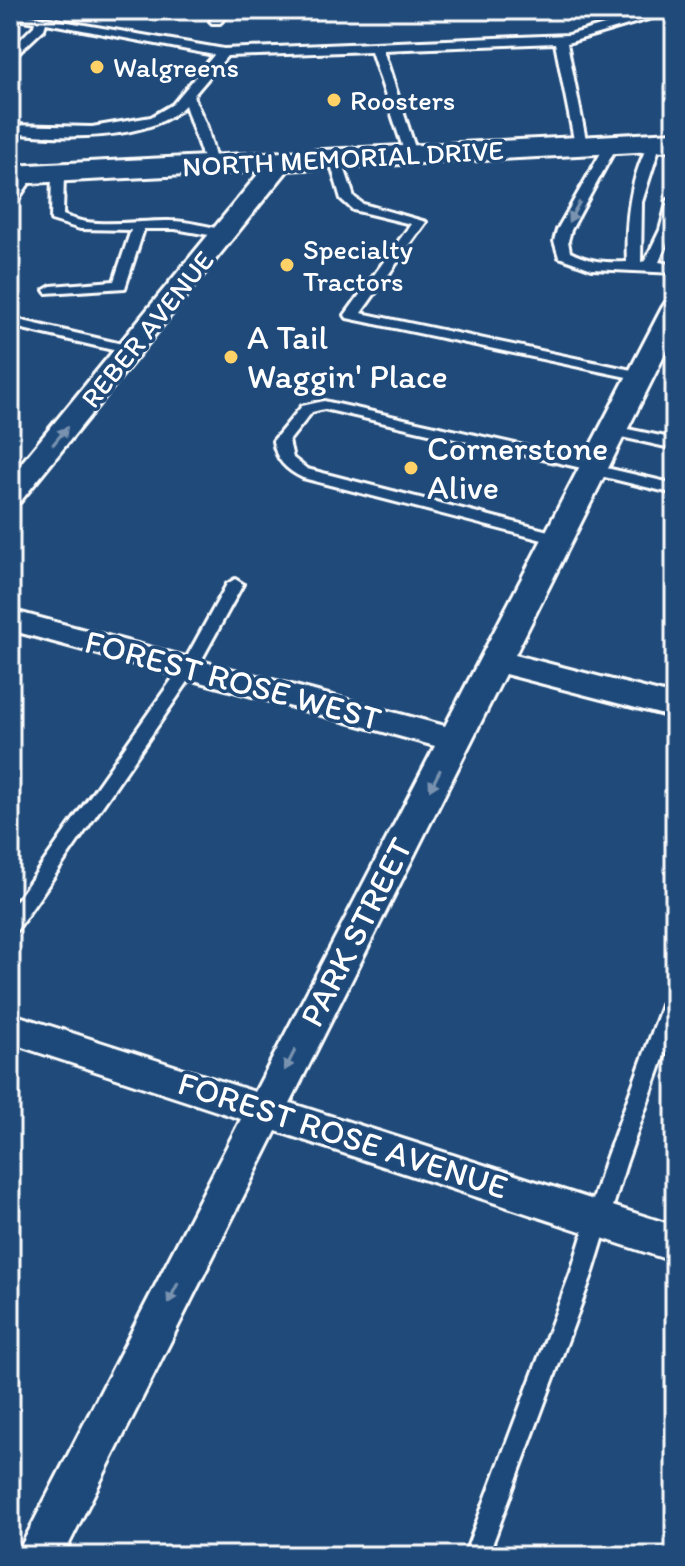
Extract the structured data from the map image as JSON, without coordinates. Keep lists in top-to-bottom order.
{
  "streets": {
    "main road": ["NORTH MEMORIAL DRIVE"],
    "street": [
      "REBER AVENUE",
      "FOREST ROSE WEST",
      "PARK STREET",
      "FOREST ROSE AVENUE"
    ]
  },
  "crossings": [
    ["NORTH MEMORIAL DRIVE", "REBER AVENUE"],
    ["FOREST ROSE WEST", "PARK STREET"],
    ["PARK STREET", "FOREST ROSE AVENUE"]
  ],
  "one_way": ["REBER AVENUE", "PARK STREET"],
  "places": [
    "Walgreens",
    "Roosters",
    "Specialty Tractors",
    "A Tail Waggin' Place",
    "Cornerstone Alive"
  ]
}
